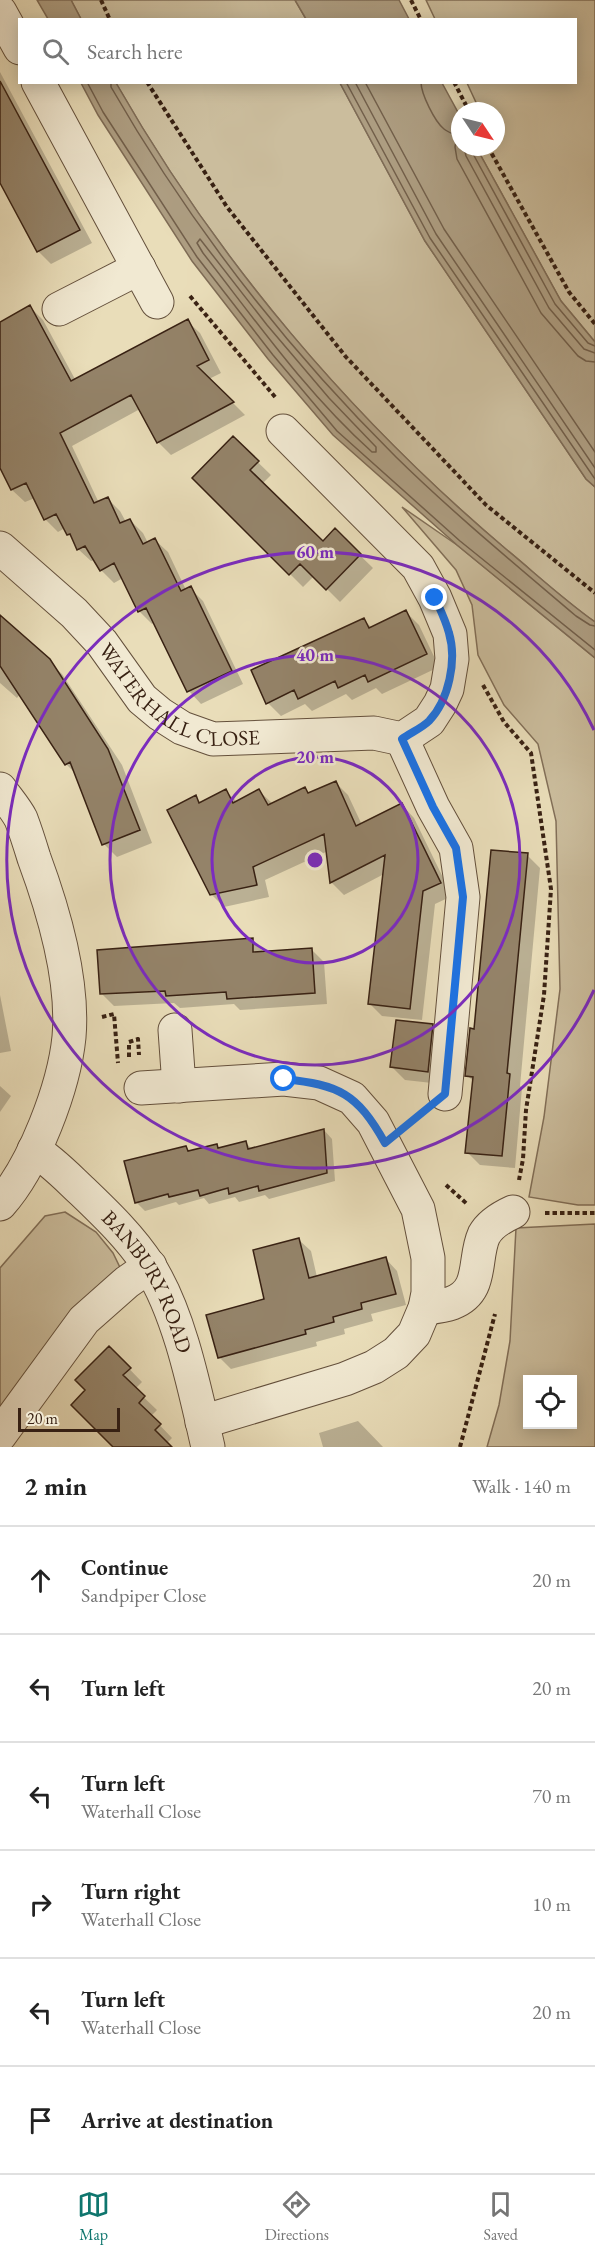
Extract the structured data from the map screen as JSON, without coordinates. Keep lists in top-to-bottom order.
{
  "streets": {
    "street": ["WATERHALL CLOSE", "BANBURY ROAD"]
  },
  "scale_bar": "20 m",
  "north": "bottom right",
  "page": {
    "search": "Search here",
    "scale": "20 m",
    "heading": ["2 min", "Walk · 140 m"],
    "list": [
      ["Continue", "Sandpiper Close", "20 m"],
      ["Turn left", "20 m"],
      ["Turn left", "Waterhall Close", "70 m"],
      ["Turn right", "Waterhall Close", "10 m"],
      ["Turn left", "Waterhall Close", "20 m"],
      "Arrive at destination"
    ],
    "nav": ["Map", "Directions", "Saved"]
  },
  "rings": ["60 m", "40 m", "20 m"]
}
